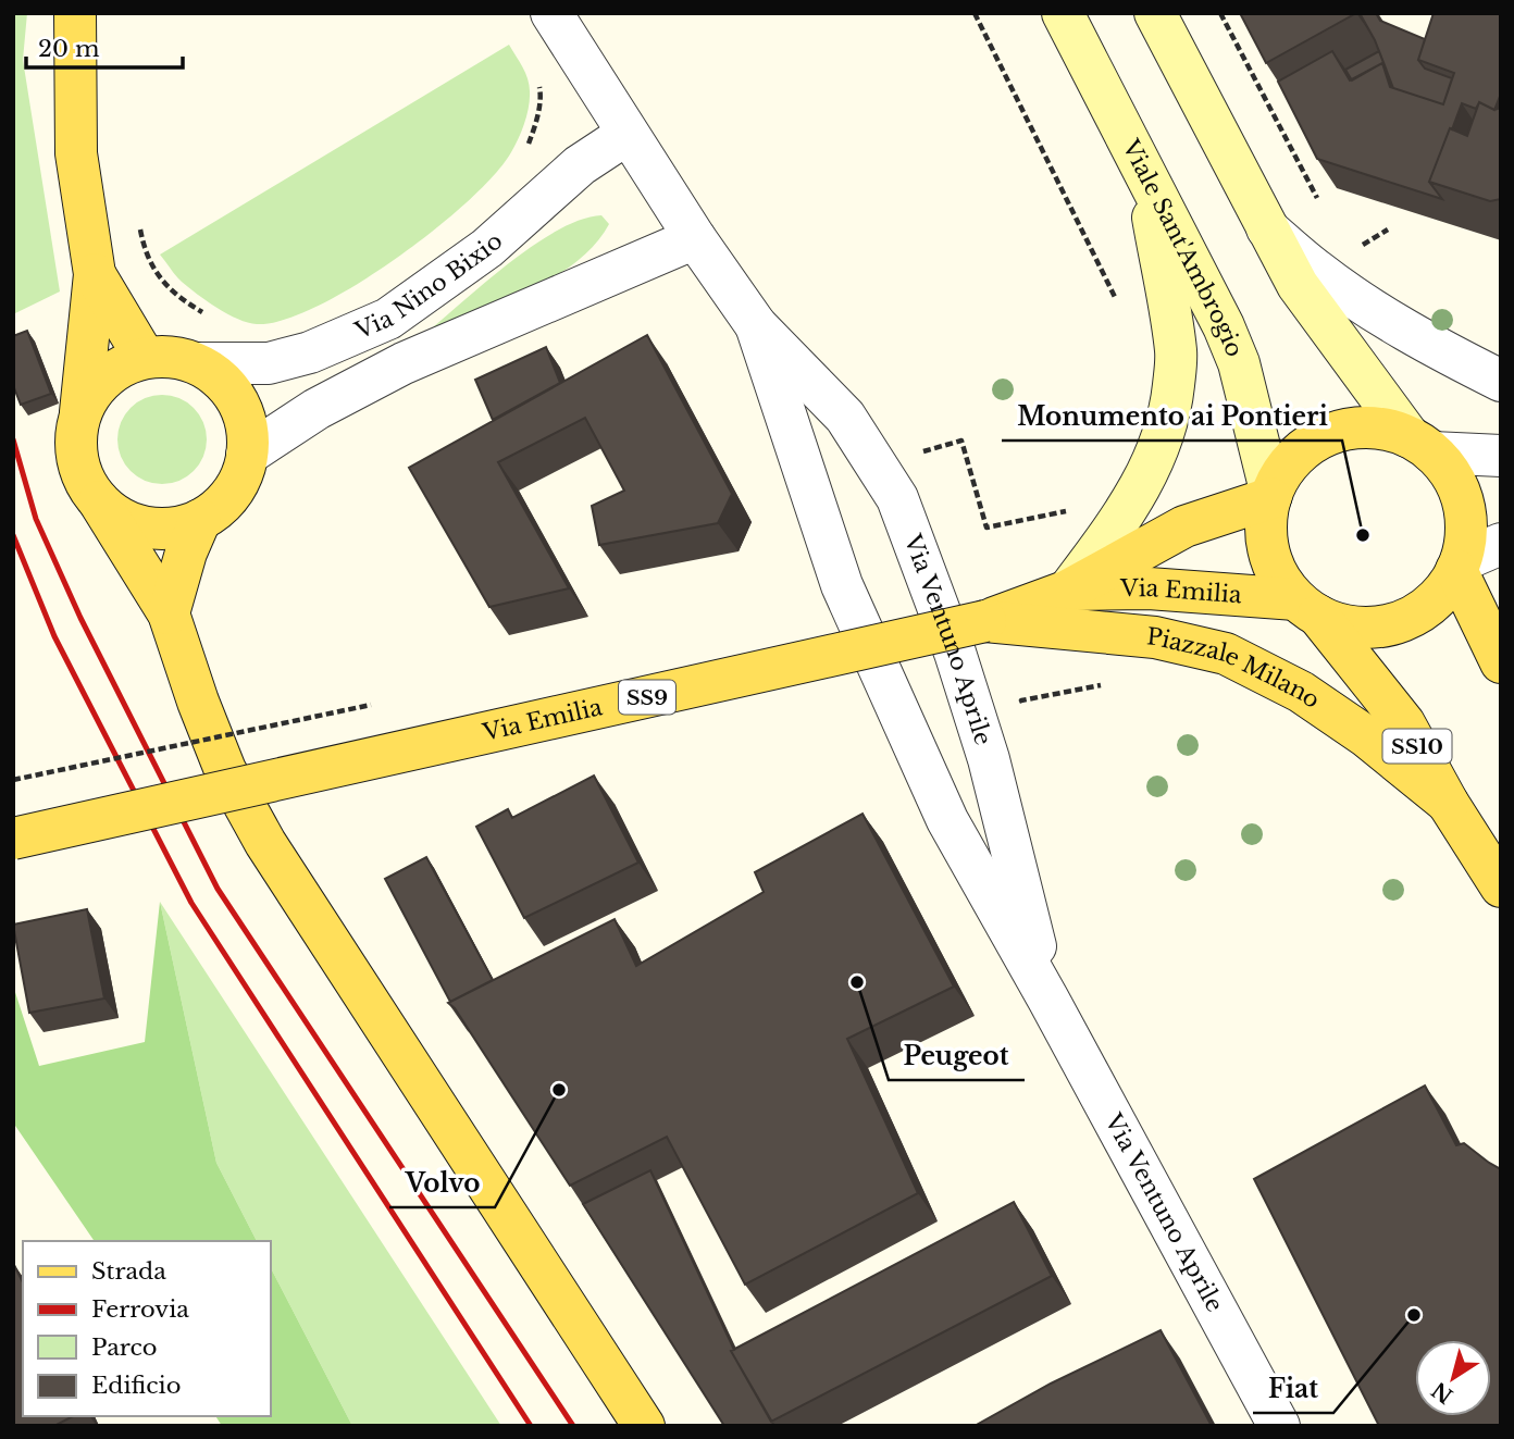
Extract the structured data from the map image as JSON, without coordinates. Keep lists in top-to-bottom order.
{
  "streets": {
    "main road": [
      "Viale Sant'Ambrogio",
      "Via Emilia",
      "Piazzale Milano",
      "SS9",
      "SS10"
    ],
    "street": ["Via Nino Bixio", "Via Ventuno Aprile"]
  },
  "crossings": [
    ["Viale Sant'Ambrogio", "Via Emilia"],
    ["Viale Sant'Ambrogio", "SS10"],
    ["Via Nino Bixio", "Via Ventuno Aprile"],
    ["Via Emilia", "Piazzale Milano"],
    ["Via Emilia", "SS10"],
    ["Piazzale Milano", "SS10"]
  ],
  "places": [
    "Monumento ai Pontieri",
    "Peugeot",
    "Volvo",
    "Fiat"
  ],
  "legend": [
    "Strada",
    "Ferrovia",
    "Parco",
    "Edificio"
  ],
  "scale_bar": "20 m",
  "north": "bottom left"
}
